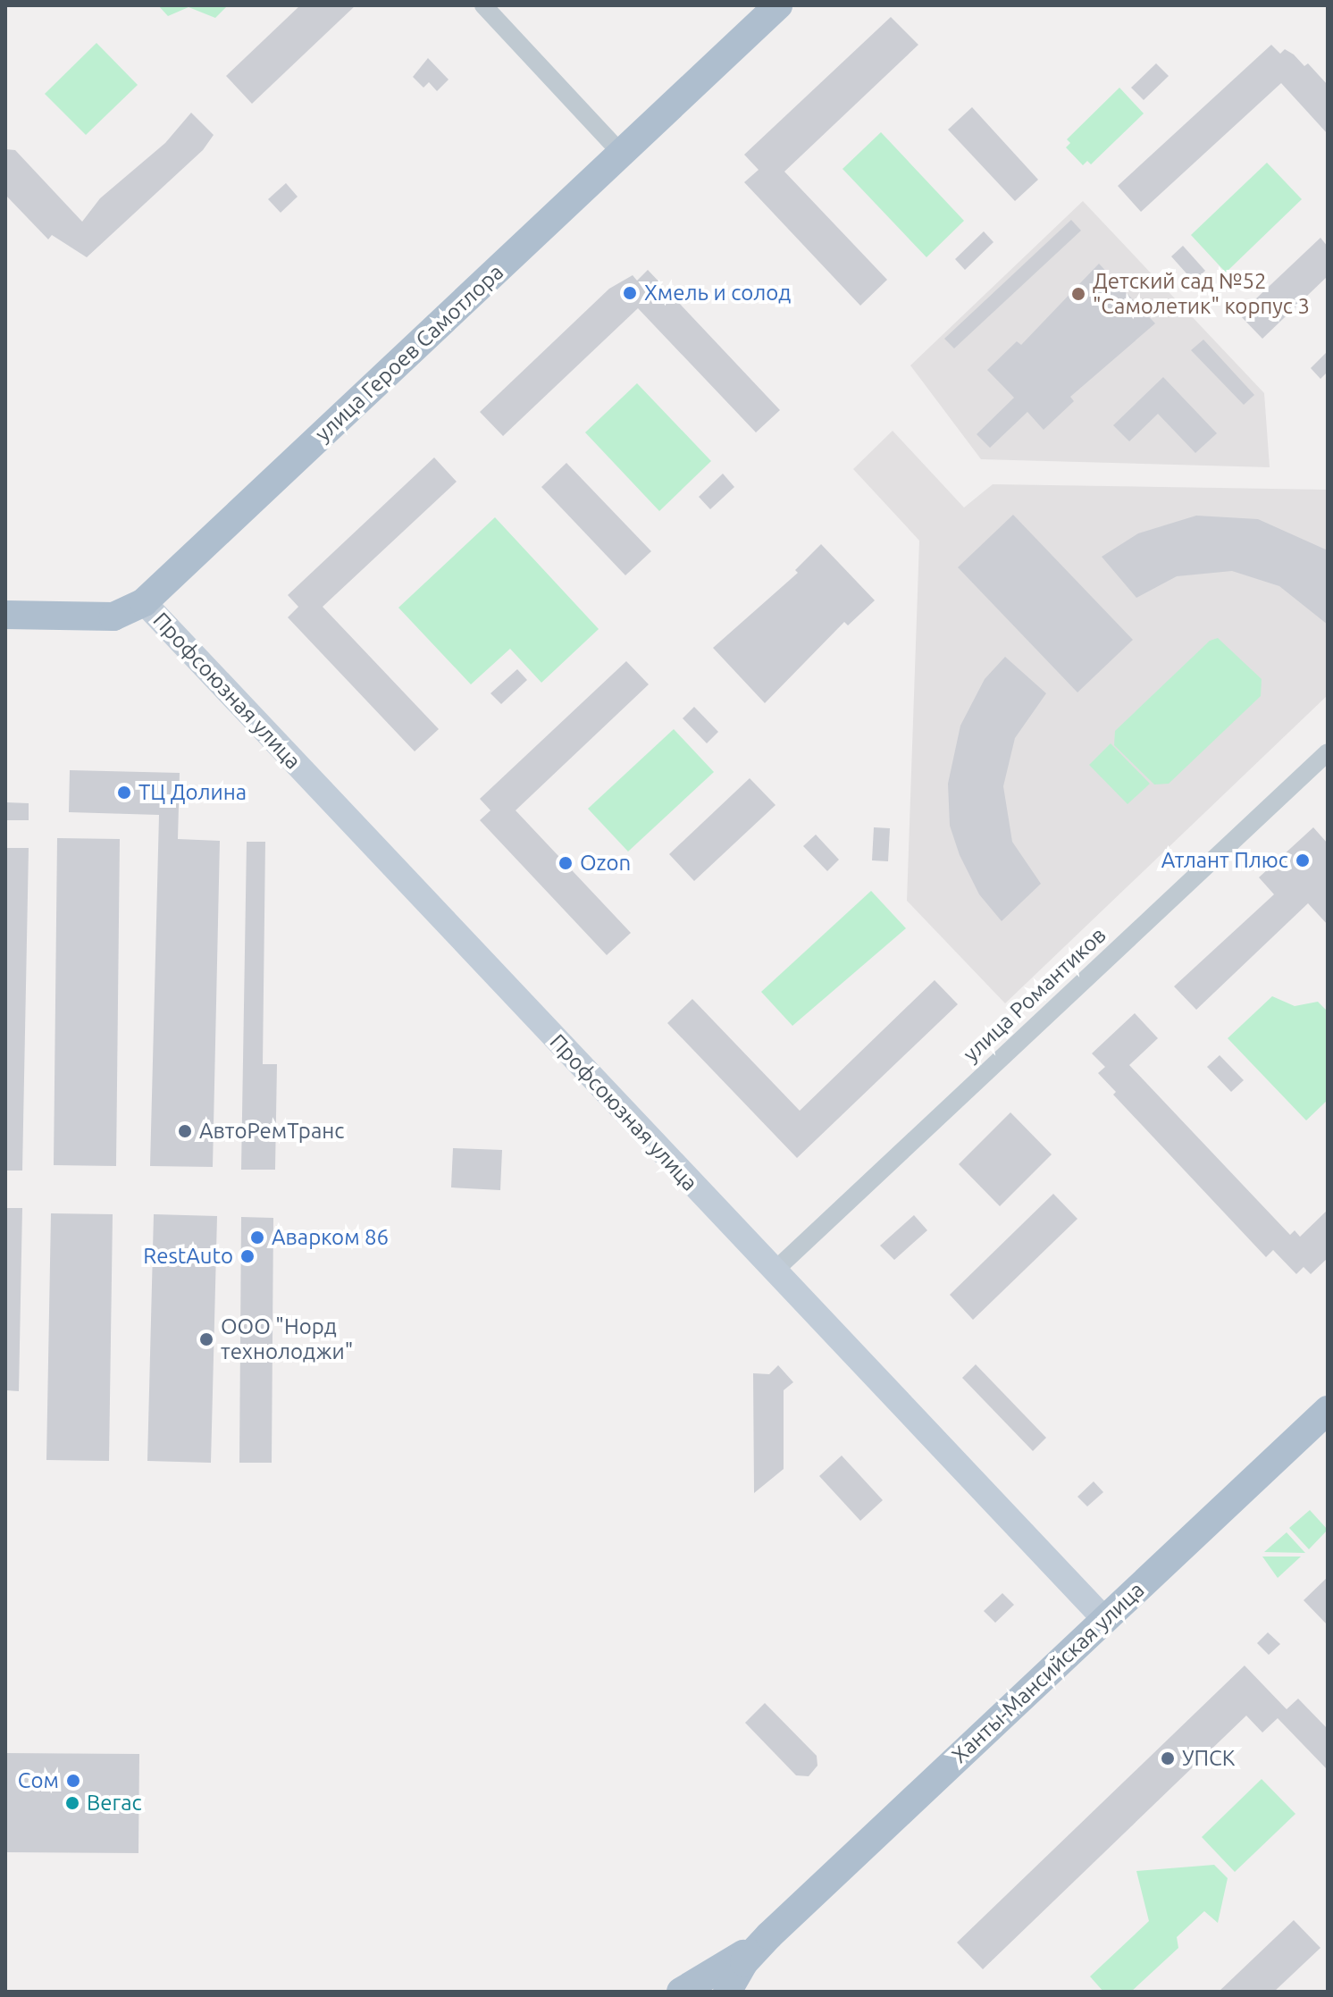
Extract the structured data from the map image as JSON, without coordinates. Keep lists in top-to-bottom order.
{
  "streets": {
    "main road": ["улица Героев Самотлора", "Профсоюзная улица", "Ханты-Мансийская улица"],
    "street": ["улица Романтиков"]
  },
  "crossings": [
    ["улица Героев Самотлора", "Профсоюзная улица"],
    ["Профсоюзная улица", "улица Романтиков"],
    ["Профсоюзная улица", "Ханты-Мансийская улица"]
  ],
  "places": [
    "Хмель и солод",
    "Детский сад №52 \"Самолетик\" корпус 3",
    "ТЦ Долина",
    "Атлант Плюс",
    "Ozon",
    "АвтоРемТранс",
    "Аварком 86",
    "RestAuto",
    "ООО \"Норд технолоджи\"",
    "УПСК",
    "Сом",
    "Вегас"
  ]
}
